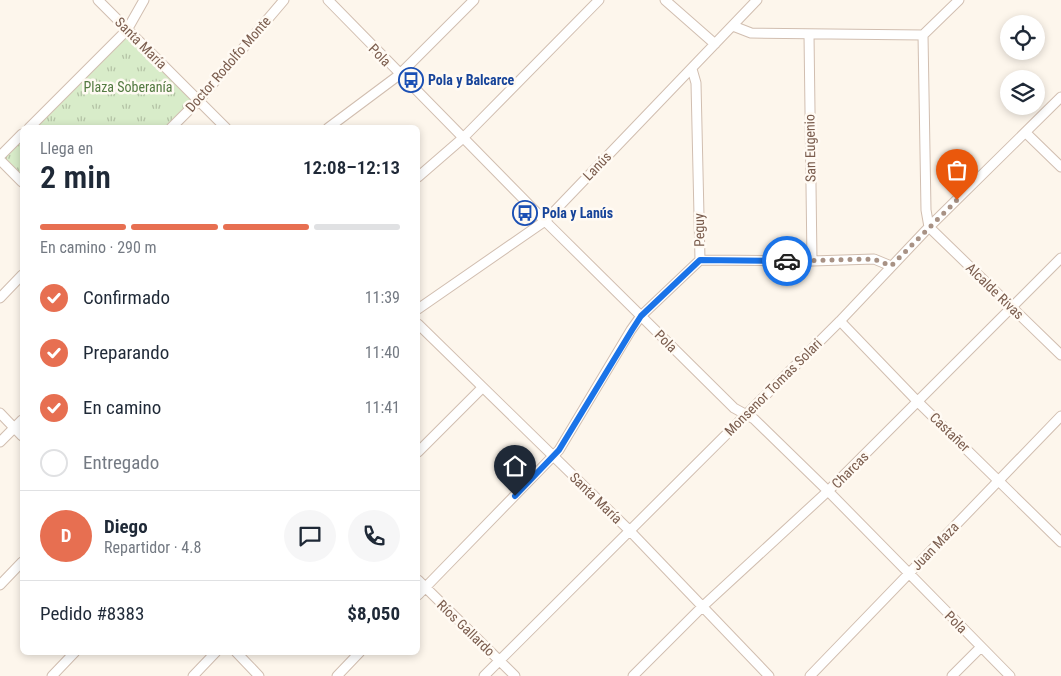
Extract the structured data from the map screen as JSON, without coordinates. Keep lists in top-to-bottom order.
{
  "streets": {
    "street": [
      "Santa María",
      "Pola",
      "Doctor Rodolfo Monte",
      "San Eugenio",
      "Lanús",
      "Peguy",
      "Alcalde Rivas",
      "Monsenor Tomas Solari",
      "Castañer",
      "Charcas",
      "Juan Maza",
      "Ríos Gallardo"
    ]
  },
  "crossings": [
    ["Santa María", "Doctor Rodolfo Monte"],
    ["Santa María", "Monsenor Tomas Solari"],
    ["Santa María", "Charcas"],
    ["Pola", "Lanús"],
    ["Pola", "Monsenor Tomas Solari"],
    ["Pola", "Charcas"],
    ["Pola", "Juan Maza"],
    ["San Eugenio", "Peguy"],
    ["Lanús", "Peguy"],
    ["Peguy", "Monsenor Tomas Solari"],
    ["Alcalde Rivas", "Monsenor Tomas Solari"],
    ["Alcalde Rivas", "Charcas"],
    ["Monsenor Tomas Solari", "Castañer"],
    ["Monsenor Tomas Solari", "Ríos Gallardo"],
    ["Castañer", "Charcas"],
    ["Castañer", "Juan Maza"]
  ],
  "parks": ["Plaza Soberanía"],
  "places": {
    "bus stop": ["Pola y Balcarce", "Pola y Lanús"]
  },
  "page": {
    "heading": ["2 min", "Llega en", "12:08–12:13"],
    "panel": [
      "Diego",
      "Repartidor · 4.8",
      "Pedido #8383",
      "$8,050"
    ],
    "bar": "En camino · 290 m",
    "list": [
      ["Confirmado", "11:39"],
      ["Preparando", "11:40"],
      ["En camino", "11:41"],
      "Entregado"
    ],
    "round": "D"
  }
}
